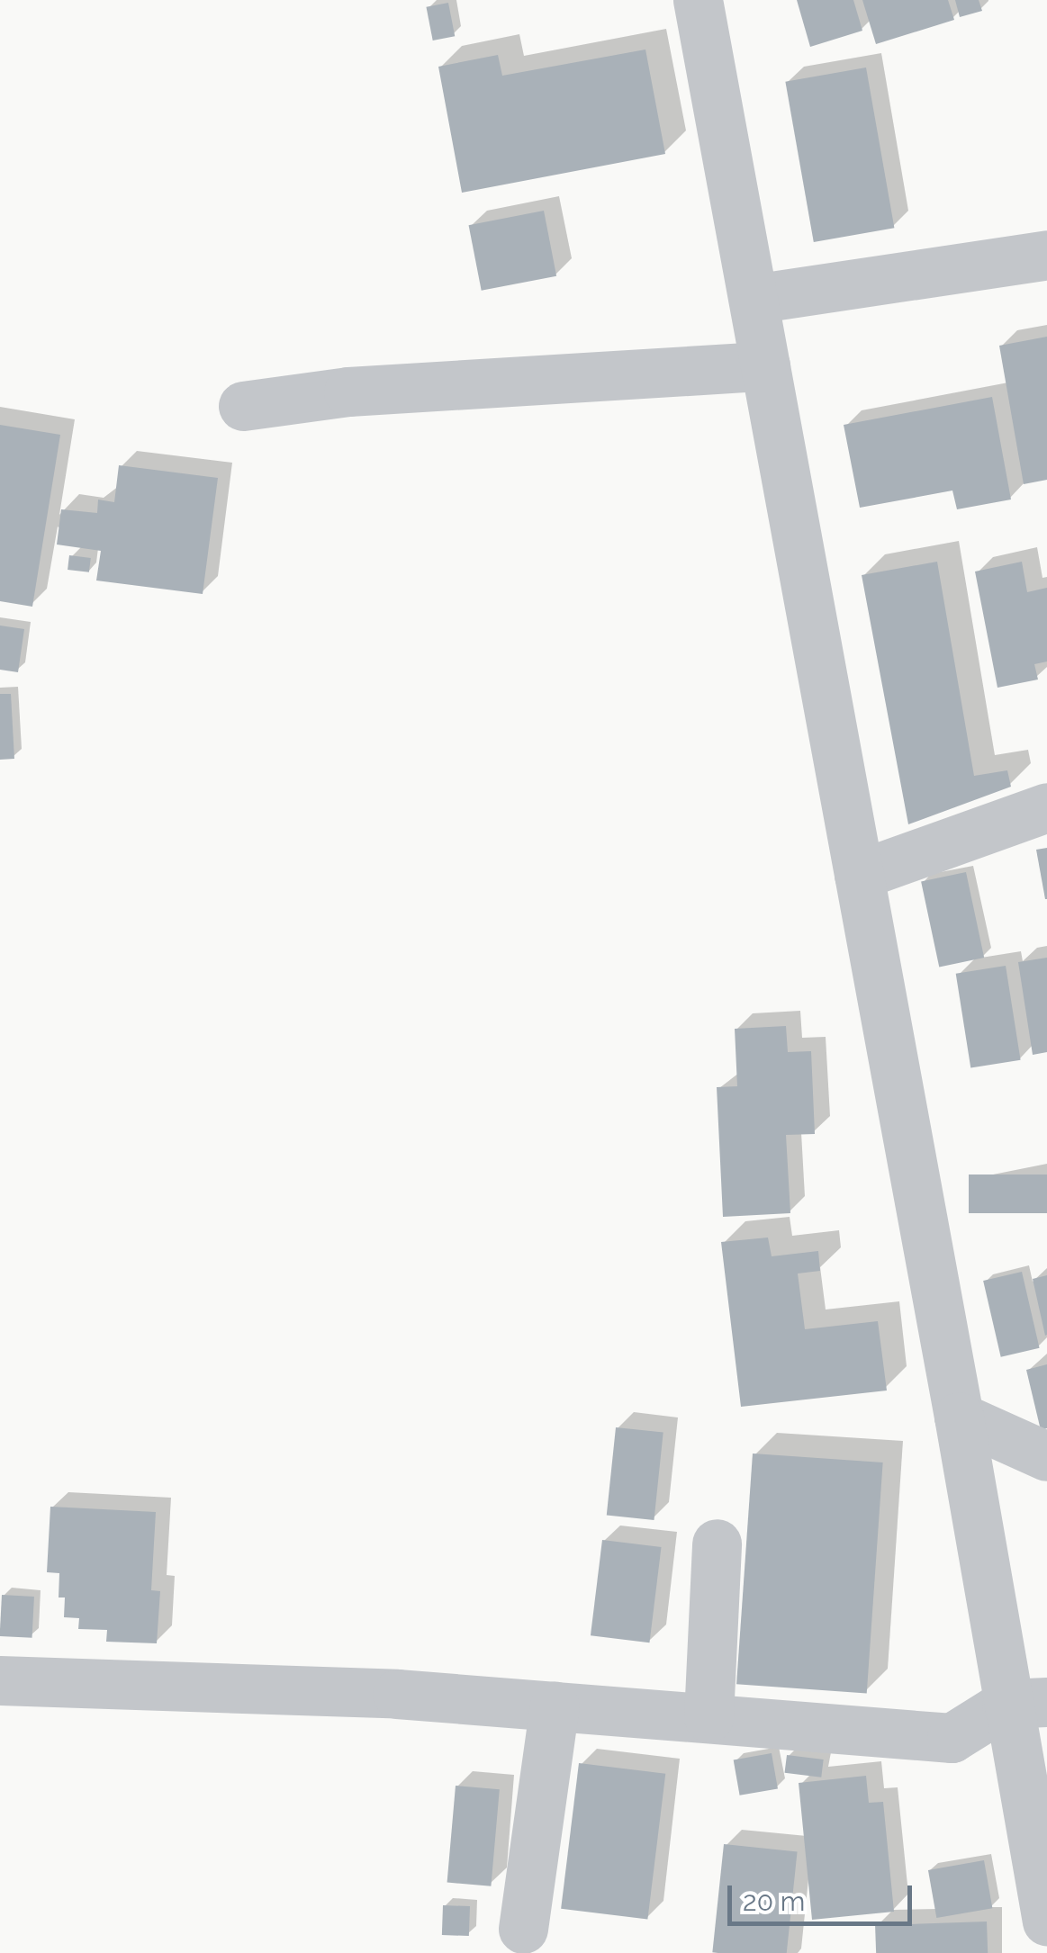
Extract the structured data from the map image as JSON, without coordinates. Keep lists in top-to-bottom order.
{
  "scale_bar": "20 m"
}
